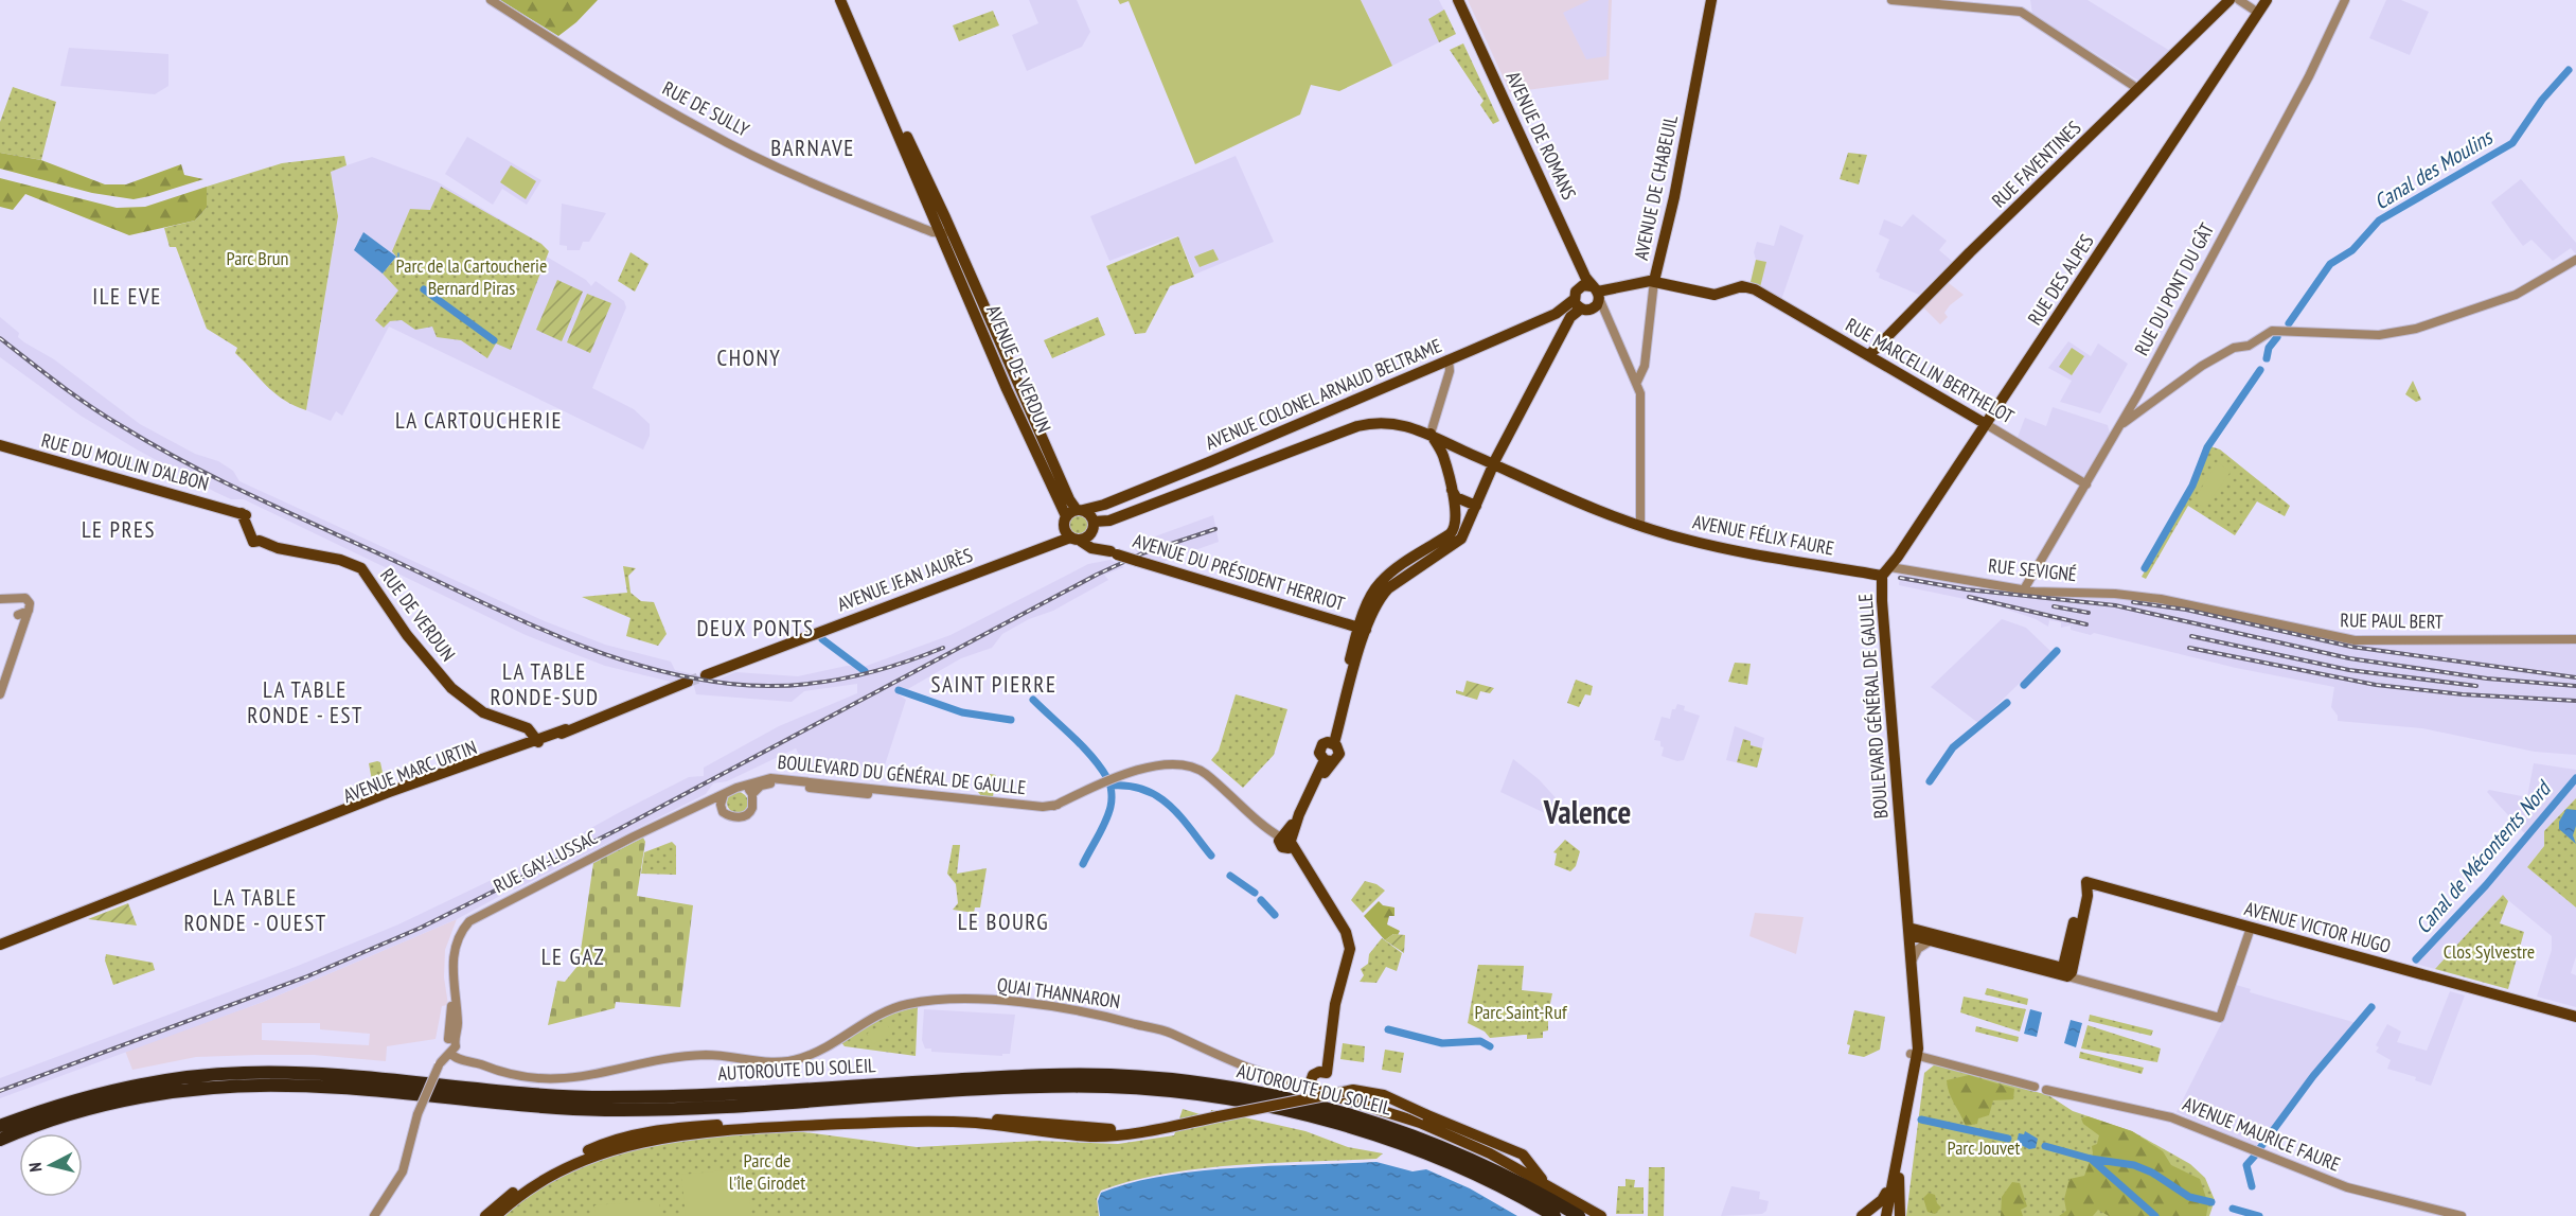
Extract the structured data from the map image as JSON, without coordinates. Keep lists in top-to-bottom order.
{
  "streets": {
    "highway": ["AUTOROUTE DU SOLEIL"],
    "main road": [
      "AVENUE DE ROMANS",
      "RUE FAVENTINES",
      "AVENUE DE CHABEUIL",
      "RUE DES ALPES",
      "AVENUE DE VERDUN",
      "RUE MARCELLIN BERTHELOT",
      "AVENUE COLONEL ARNAUD BELTRAME",
      "RUE DU MOULIN D'ALBON",
      "AVENUE FÉLIX FAURE",
      "AVENUE DU PRÉSIDENT HERRIOT",
      "AVENUE JEAN JAURÈS",
      "RUE DE VERDUN",
      "BOULEVARD GÉNÉRAL DE GAULLE",
      "AVENUE MARC URTIN",
      "AVENUE VICTOR HUGO"
    ],
    "street": [
      "RUE DE SULLY",
      "RUE DU PONT DU GÂT",
      "RUE SEVIGNÉ",
      "RUE PAUL BERT",
      "BOULEVARD DU GÉNÉRAL DE GAULLE",
      "RUE GAY-LUSSAC",
      "QUAI THANNARON",
      "AVENUE MAURICE FAURE"
    ]
  },
  "crossings": [
    ["RUE DE SULLY", "AVENUE DE VERDUN"],
    ["AVENUE DE ROMANS", "AVENUE DE CHABEUIL"],
    ["RUE FAVENTINES", "RUE MARCELLIN BERTHELOT"],
    ["AVENUE DE CHABEUIL", "RUE MARCELLIN BERTHELOT"],
    ["RUE DES ALPES", "RUE MARCELLIN BERTHELOT"],
    ["RUE DES ALPES", "AVENUE FÉLIX FAURE"],
    ["RUE DES ALPES", "RUE SEVIGNÉ"],
    ["RUE DES ALPES", "BOULEVARD GÉNÉRAL DE GAULLE"],
    ["RUE DU PONT DU GÂT", "RUE MARCELLIN BERTHELOT"],
    ["RUE DU PONT DU GÂT", "RUE SEVIGNÉ"],
    ["AVENUE DE VERDUN", "AVENUE COLONEL ARNAUD BELTRAME"],
    ["AVENUE DE VERDUN", "AVENUE FÉLIX FAURE"],
    ["AVENUE DE VERDUN", "AVENUE DU PRÉSIDENT HERRIOT"],
    ["AVENUE DE VERDUN", "AVENUE JEAN JAURÈS"],
    ["AVENUE COLONEL ARNAUD BELTRAME", "AVENUE JEAN JAURÈS"],
    ["RUE DU MOULIN D'ALBON", "RUE DE VERDUN"],
    ["AVENUE FÉLIX FAURE", "RUE SEVIGNÉ"],
    ["AVENUE FÉLIX FAURE", "AVENUE DU PRÉSIDENT HERRIOT"],
    ["AVENUE FÉLIX FAURE", "AVENUE JEAN JAURÈS"],
    ["AVENUE FÉLIX FAURE", "BOULEVARD GÉNÉRAL DE GAULLE"],
    ["RUE SEVIGNÉ", "RUE PAUL BERT"],
    ["RUE SEVIGNÉ", "BOULEVARD GÉNÉRAL DE GAULLE"],
    ["AVENUE DU PRÉSIDENT HERRIOT", "AVENUE JEAN JAURÈS"],
    ["RUE DE VERDUN", "AVENUE MARC URTIN"],
    ["BOULEVARD DU GÉNÉRAL DE GAULLE", "RUE GAY-LUSSAC"],
    ["RUE GAY-LUSSAC", "QUAI THANNARON"]
  ],
  "districts": [
    "BARNAVE",
    "ILE EVE",
    "CHONY",
    "LA CARTOUCHERIE",
    "LE PRES",
    "DEUX PONTS",
    "LA TABLE RONDE-SUD",
    "SAINT PIERRE",
    "LA TABLE RONDE - EST",
    "Valence",
    "LA TABLE RONDE - OUEST",
    "LE BOURG",
    "LE GAZ"
  ],
  "water": ["Canal des Moulins", "Canal de Mécontents Nord"],
  "parks": [
    "Parc Brun",
    "Parc de la Cartoucherie Bernard Piras",
    "Clos Sylvestre",
    "Parc Saint-Ruf",
    "Parc Jouvet",
    "Parc de l'île Girodet"
  ],
  "north": "left"
}
